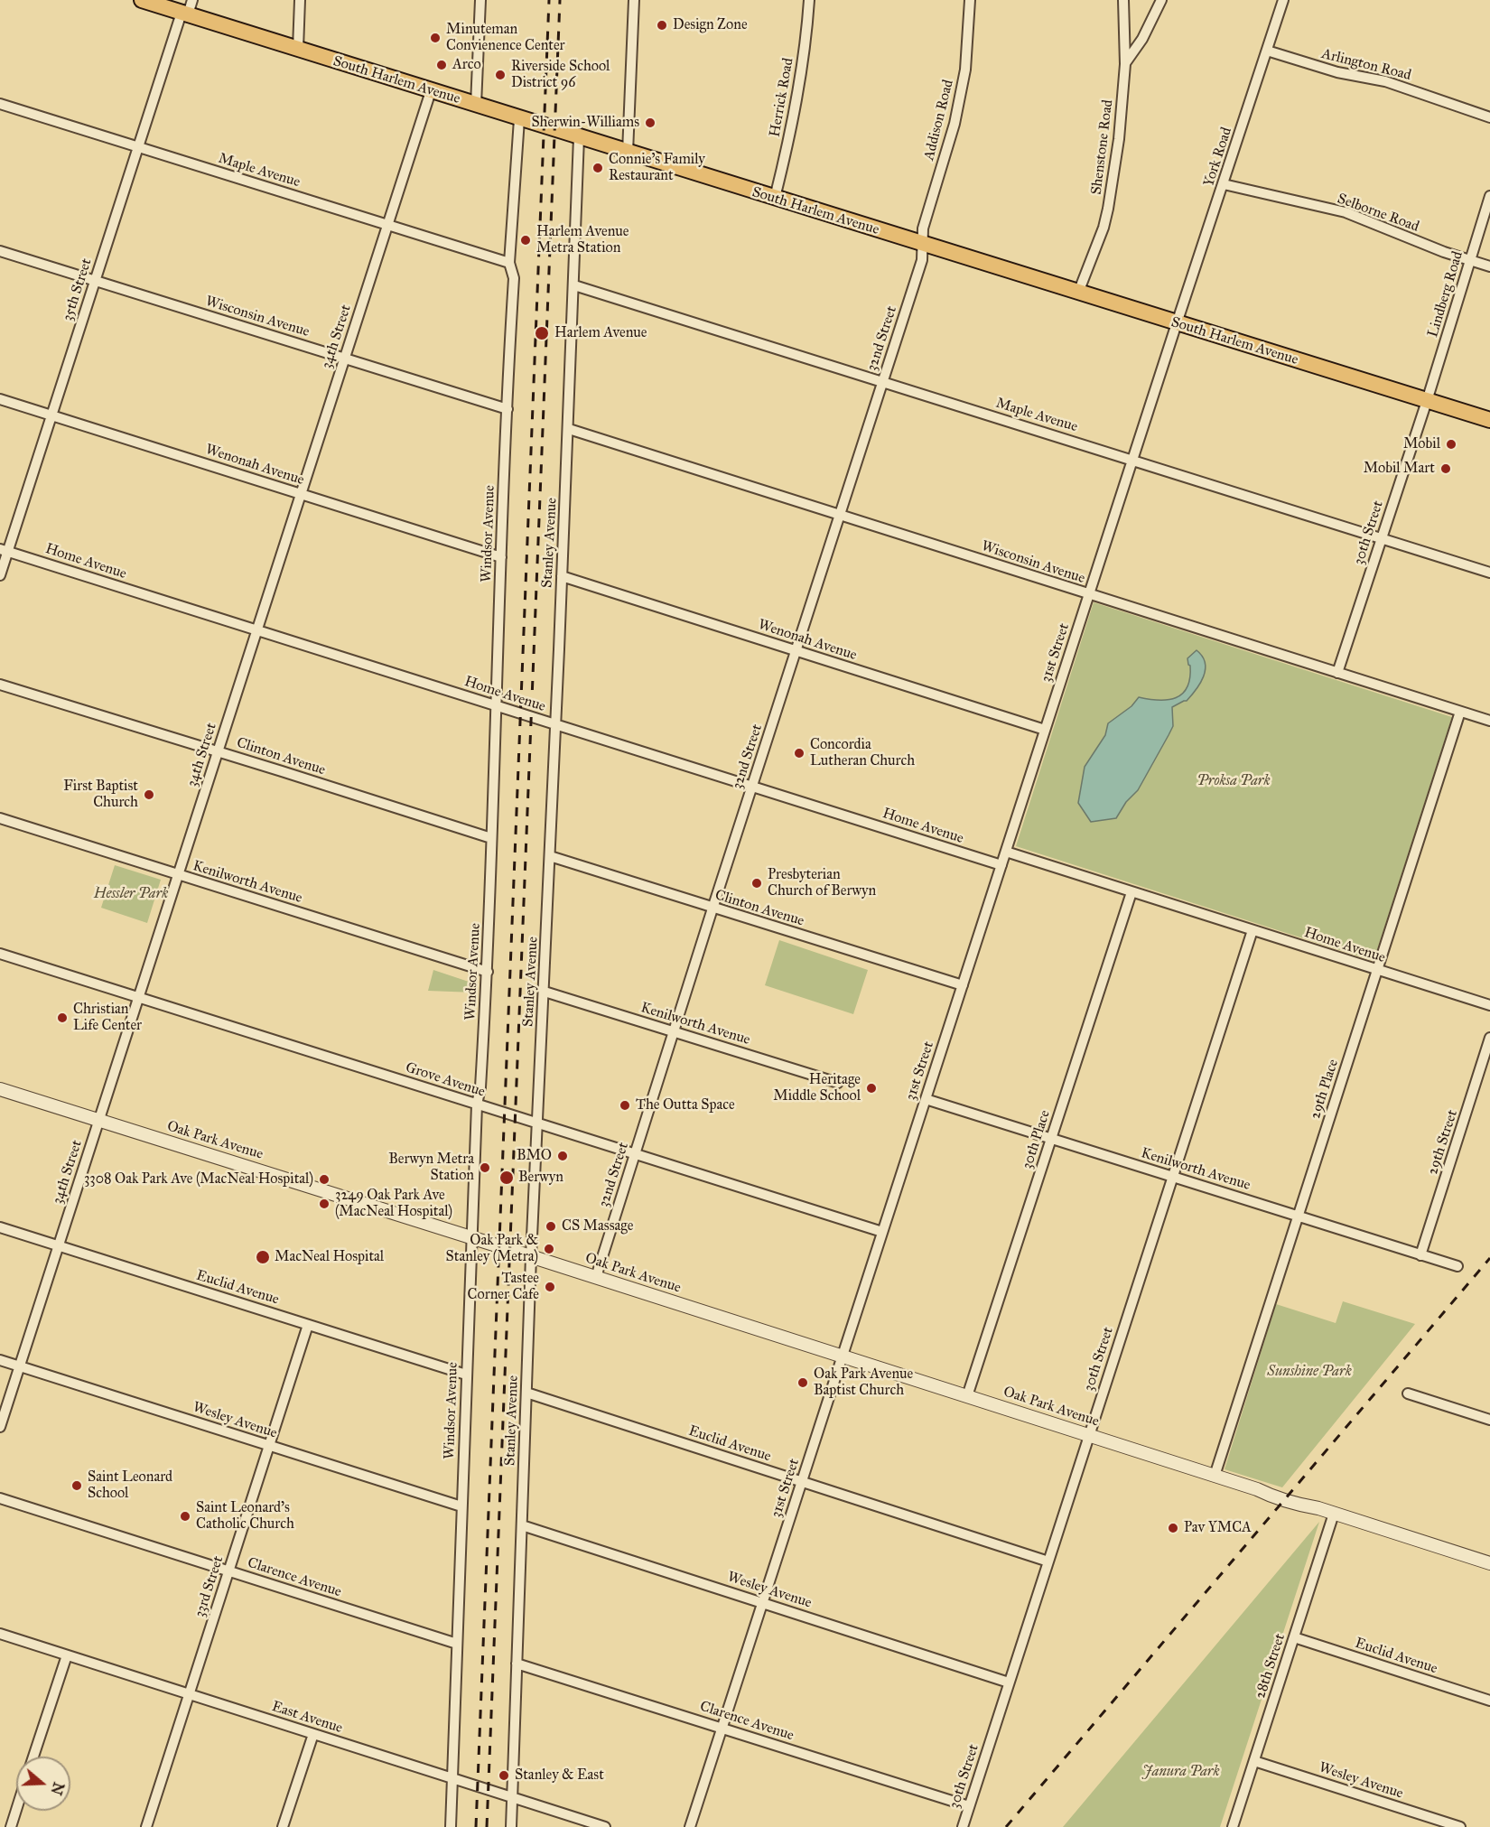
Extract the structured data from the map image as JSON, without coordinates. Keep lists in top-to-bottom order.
{
  "streets": {
    "main road": ["South Harlem Avenue"],
    "street": [
      "Arlington Road",
      "Herrick Road",
      "Addison Road",
      "Shenstone Road",
      "York Road",
      "Maple Avenue",
      "Selborne Road",
      "35th Street",
      "Lindberg Road",
      "Wisconsin Avenue",
      "34th Street",
      "32nd Street",
      "Wenonah Avenue",
      "30th Street",
      "Windsor Avenue",
      "Stanley Avenue",
      "Home Avenue",
      "31st Street",
      "Clinton Avenue",
      "Kenilworth Avenue",
      "Grove Avenue",
      "29th Place",
      "30th Place",
      "Oak Park Avenue",
      "29th Street",
      "Euclid Avenue",
      "Wesley Avenue",
      "Clarence Avenue",
      "33rd Street",
      "28th Street",
      "East Avenue"
    ]
  },
  "crossings": [
    ["Arlington Road", "York Road"],
    ["South Harlem Avenue", "Herrick Road"],
    ["South Harlem Avenue", "Addison Road"],
    ["South Harlem Avenue", "Shenstone Road"],
    ["South Harlem Avenue", "York Road"],
    ["South Harlem Avenue", "35th Street"],
    ["South Harlem Avenue", "Lindberg Road"],
    ["South Harlem Avenue", "34th Street"],
    ["South Harlem Avenue", "32nd Street"],
    ["South Harlem Avenue", "30th Street"],
    ["South Harlem Avenue", "Windsor Avenue"],
    ["South Harlem Avenue", "Stanley Avenue"],
    ["South Harlem Avenue", "31st Street"],
    ["Addison Road", "32nd Street"],
    ["York Road", "Selborne Road"],
    ["York Road", "31st Street"],
    ["Maple Avenue", "35th Street"],
    ["Maple Avenue", "34th Street"],
    ["Maple Avenue", "32nd Street"],
    ["Maple Avenue", "30th Street"],
    ["Maple Avenue", "Windsor Avenue"],
    ["Maple Avenue", "Stanley Avenue"],
    ["Maple Avenue", "31st Street"],
    ["Selborne Road", "Lindberg Road"],
    ["35th Street", "Wisconsin Avenue"],
    ["35th Street", "Wenonah Avenue"],
    ["35th Street", "Home Avenue"],
    ["Lindberg Road", "30th Street"],
    ["Wisconsin Avenue", "34th Street"],
    ["Wisconsin Avenue", "32nd Street"],
    ["Wisconsin Avenue", "30th Street"],
    ["Wisconsin Avenue", "Windsor Avenue"],
    ["Wisconsin Avenue", "Stanley Avenue"],
    ["Wisconsin Avenue", "31st Street"],
    ["Wisconsin Avenue", "29th Place"],
    ["34th Street", "Wenonah Avenue"],
    ["34th Street", "Home Avenue"],
    ["34th Street", "Clinton Avenue"],
    ["34th Street", "Kenilworth Avenue"],
    ["34th Street", "Grove Avenue"],
    ["34th Street", "Oak Park Avenue"],
    ["34th Street", "Euclid Avenue"],
    ["34th Street", "Wesley Avenue"],
    ["32nd Street", "Wenonah Avenue"],
    ["32nd Street", "Home Avenue"],
    ["32nd Street", "Clinton Avenue"],
    ["32nd Street", "Kenilworth Avenue"],
    ["32nd Street", "Grove Avenue"],
    ["32nd Street", "Oak Park Avenue"],
    ["Wenonah Avenue", "Windsor Avenue"],
    ["Wenonah Avenue", "Stanley Avenue"],
    ["Wenonah Avenue", "31st Street"],
    ["30th Street", "Home Avenue"],
    ["30th Street", "Kenilworth Avenue"],
    ["30th Street", "Oak Park Avenue"],
    ["30th Street", "Euclid Avenue"],
    ["30th Street", "Wesley Avenue"],
    ["30th Street", "Clarence Avenue"],
    ["Windsor Avenue", "Home Avenue"],
    ["Windsor Avenue", "Clinton Avenue"],
    ["Windsor Avenue", "Kenilworth Avenue"],
    ["Windsor Avenue", "Grove Avenue"],
    ["Windsor Avenue", "Oak Park Avenue"],
    ["Windsor Avenue", "Euclid Avenue"],
    ["Windsor Avenue", "Wesley Avenue"],
    ["Windsor Avenue", "Clarence Avenue"],
    ["Windsor Avenue", "East Avenue"],
    ["Stanley Avenue", "Home Avenue"],
    ["Stanley Avenue", "Clinton Avenue"],
    ["Stanley Avenue", "Kenilworth Avenue"],
    ["Stanley Avenue", "Grove Avenue"],
    ["Stanley Avenue", "Oak Park Avenue"],
    ["Stanley Avenue", "Euclid Avenue"],
    ["Stanley Avenue", "Wesley Avenue"],
    ["Stanley Avenue", "Clarence Avenue"],
    ["Stanley Avenue", "East Avenue"],
    ["Home Avenue", "31st Street"],
    ["Home Avenue", "29th Place"],
    ["Home Avenue", "30th Place"],
    ["31st Street", "Clinton Avenue"],
    ["31st Street", "Kenilworth Avenue"],
    ["31st Street", "Grove Avenue"],
    ["31st Street", "Oak Park Avenue"],
    ["31st Street", "Euclid Avenue"],
    ["31st Street", "Wesley Avenue"],
    ["31st Street", "Clarence Avenue"],
    ["Kenilworth Avenue", "29th Place"],
    ["Kenilworth Avenue", "30th Place"],
    ["Kenilworth Avenue", "29th Street"],
    ["29th Place", "Oak Park Avenue"],
    ["30th Place", "Oak Park Avenue"],
    ["Oak Park Avenue", "28th Street"],
    ["Euclid Avenue", "33rd Street"],
    ["Euclid Avenue", "28th Street"],
    ["Wesley Avenue", "33rd Street"],
    ["Wesley Avenue", "28th Street"],
    ["Clarence Avenue", "33rd Street"],
    ["33rd Street", "East Avenue"]
  ],
  "parks": [
    "Proksa Park",
    "Hessler Park",
    "Sunshine Park",
    "Janura Park"
  ],
  "places": [
    "Design Zone",
    "Minuteman Convienence Center",
    "Arco",
    "Riverside School District 96",
    "Sherwin-Williams",
    "Connie's Family Restaurant",
    "Harlem Avenue Metra Station",
    "Harlem Avenue",
    "Mobil",
    "Mobil Mart",
    "Concordia Lutheran Church",
    "First Baptist Church",
    "Presbyterian Church of Berwyn",
    "Christian Life Center",
    "Heritage Middle School",
    "The Outta Space",
    "BMO",
    "Berwyn Metra Station",
    "Berwyn",
    "3308 Oak Park Ave (MacNeal Hospital)",
    "3249 Oak Park Ave (MacNeal Hospital)",
    "CS Massage",
    "Oak Park & Stanley (Metra)",
    "MacNeal Hospital",
    "Tastee Corner Cafe",
    "Oak Park Avenue Baptist Church",
    "Saint Leonard School",
    "Saint Leonard's Catholic Church",
    "Pav YMCA",
    "Stanley & East"
  ],
  "north": "right"
}
